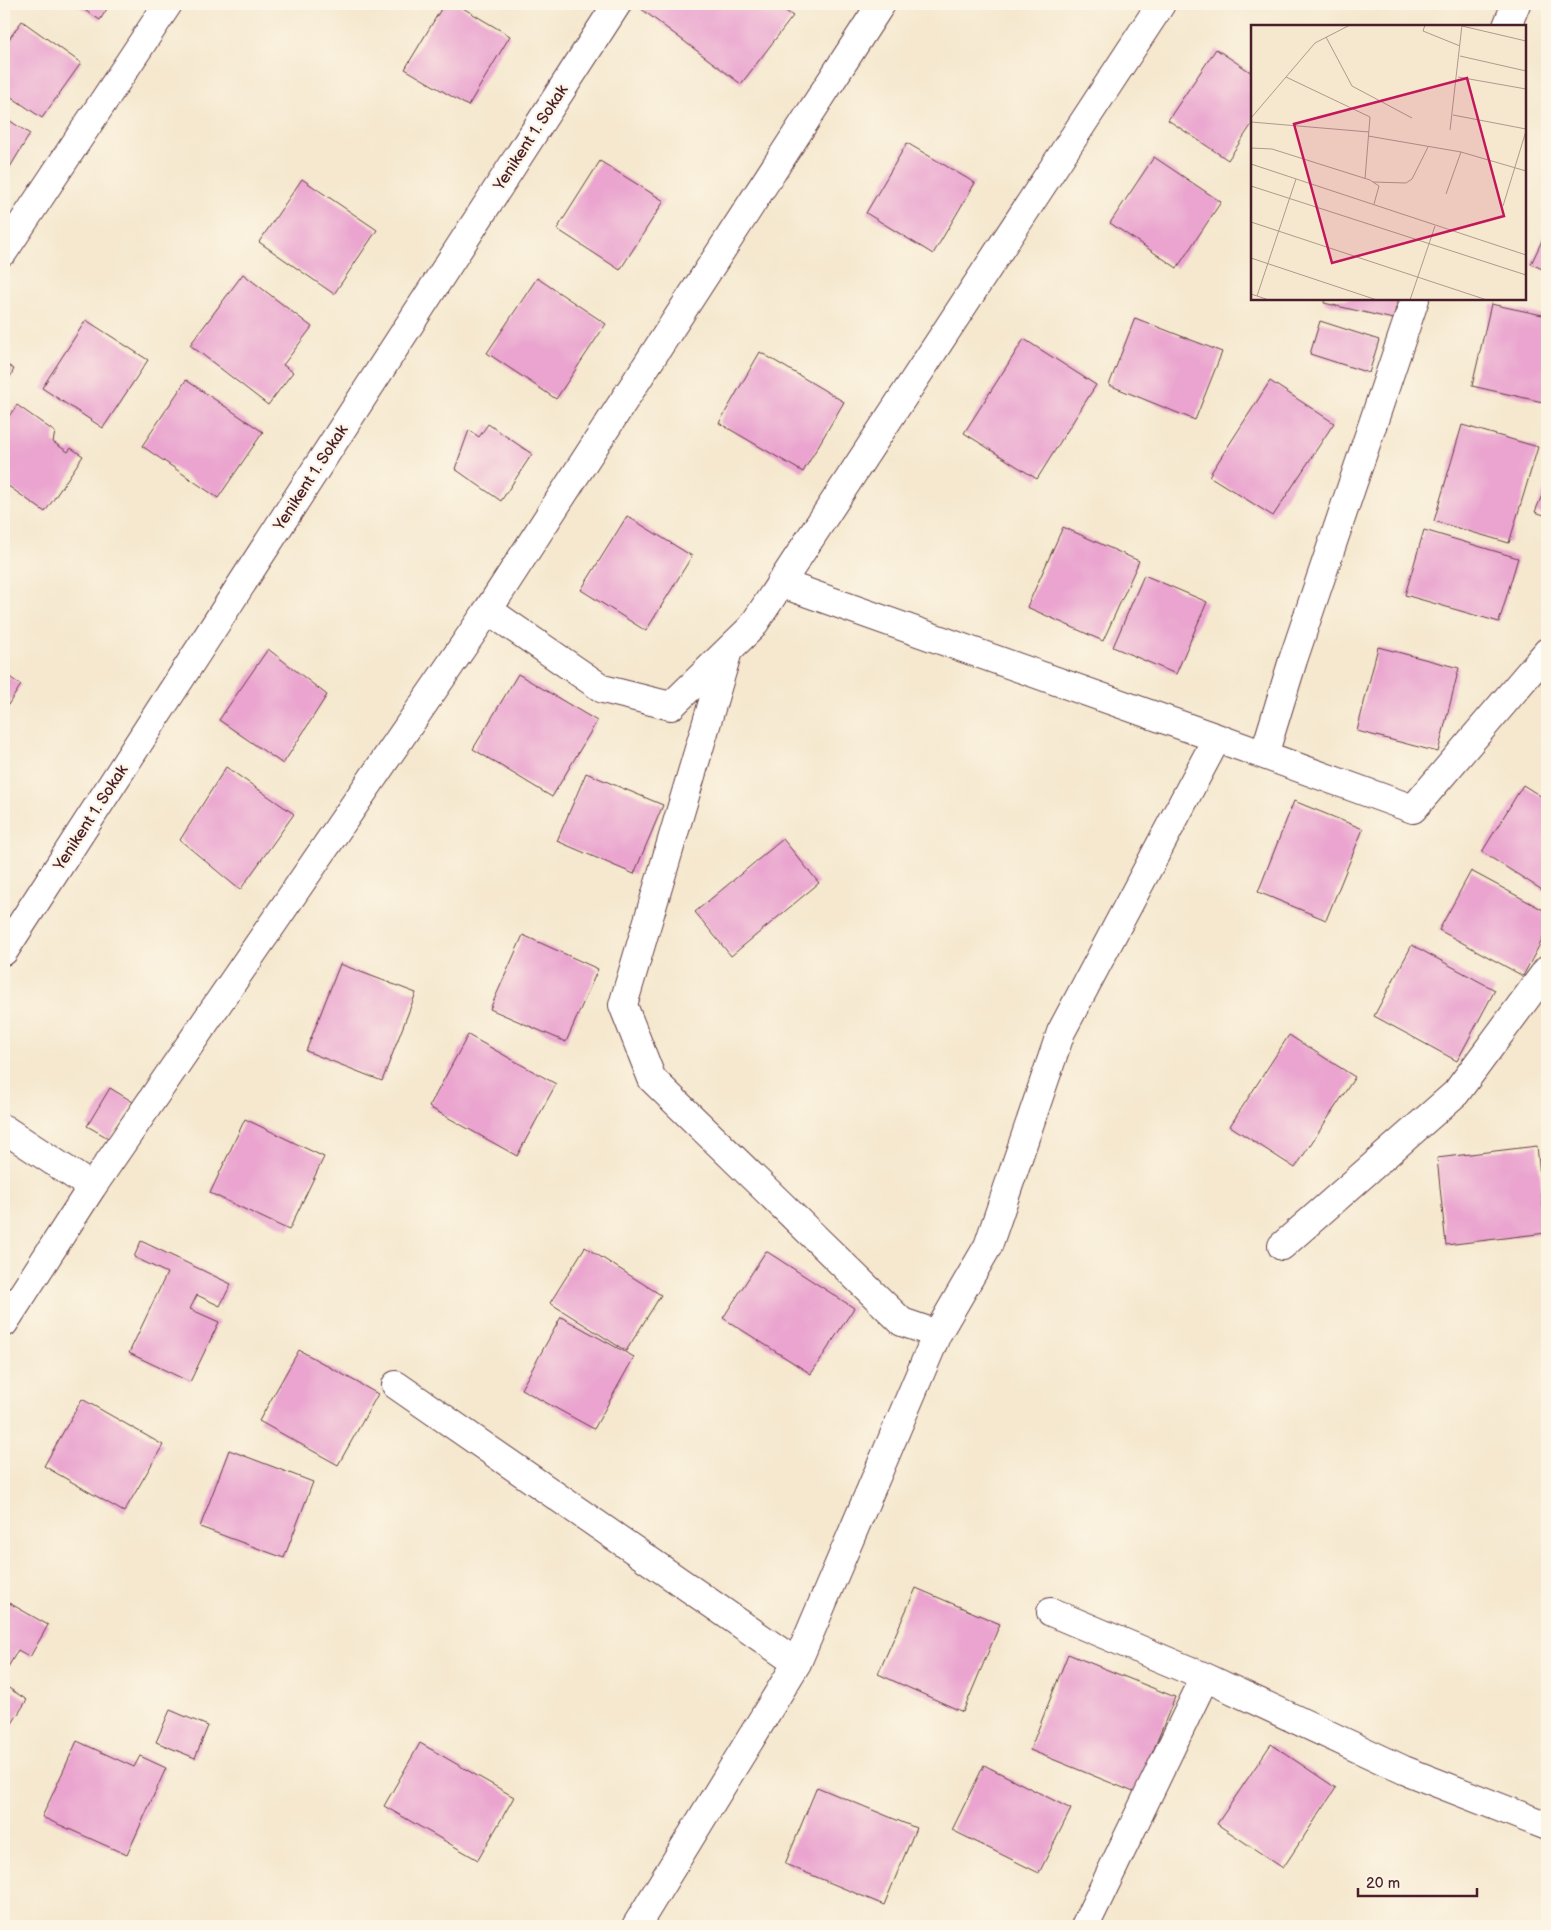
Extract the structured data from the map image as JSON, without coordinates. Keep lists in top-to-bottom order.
{
  "streets": {
    "street": ["Yenikent 1. Sokak"]
  },
  "scale_bar": "20 m"
}
